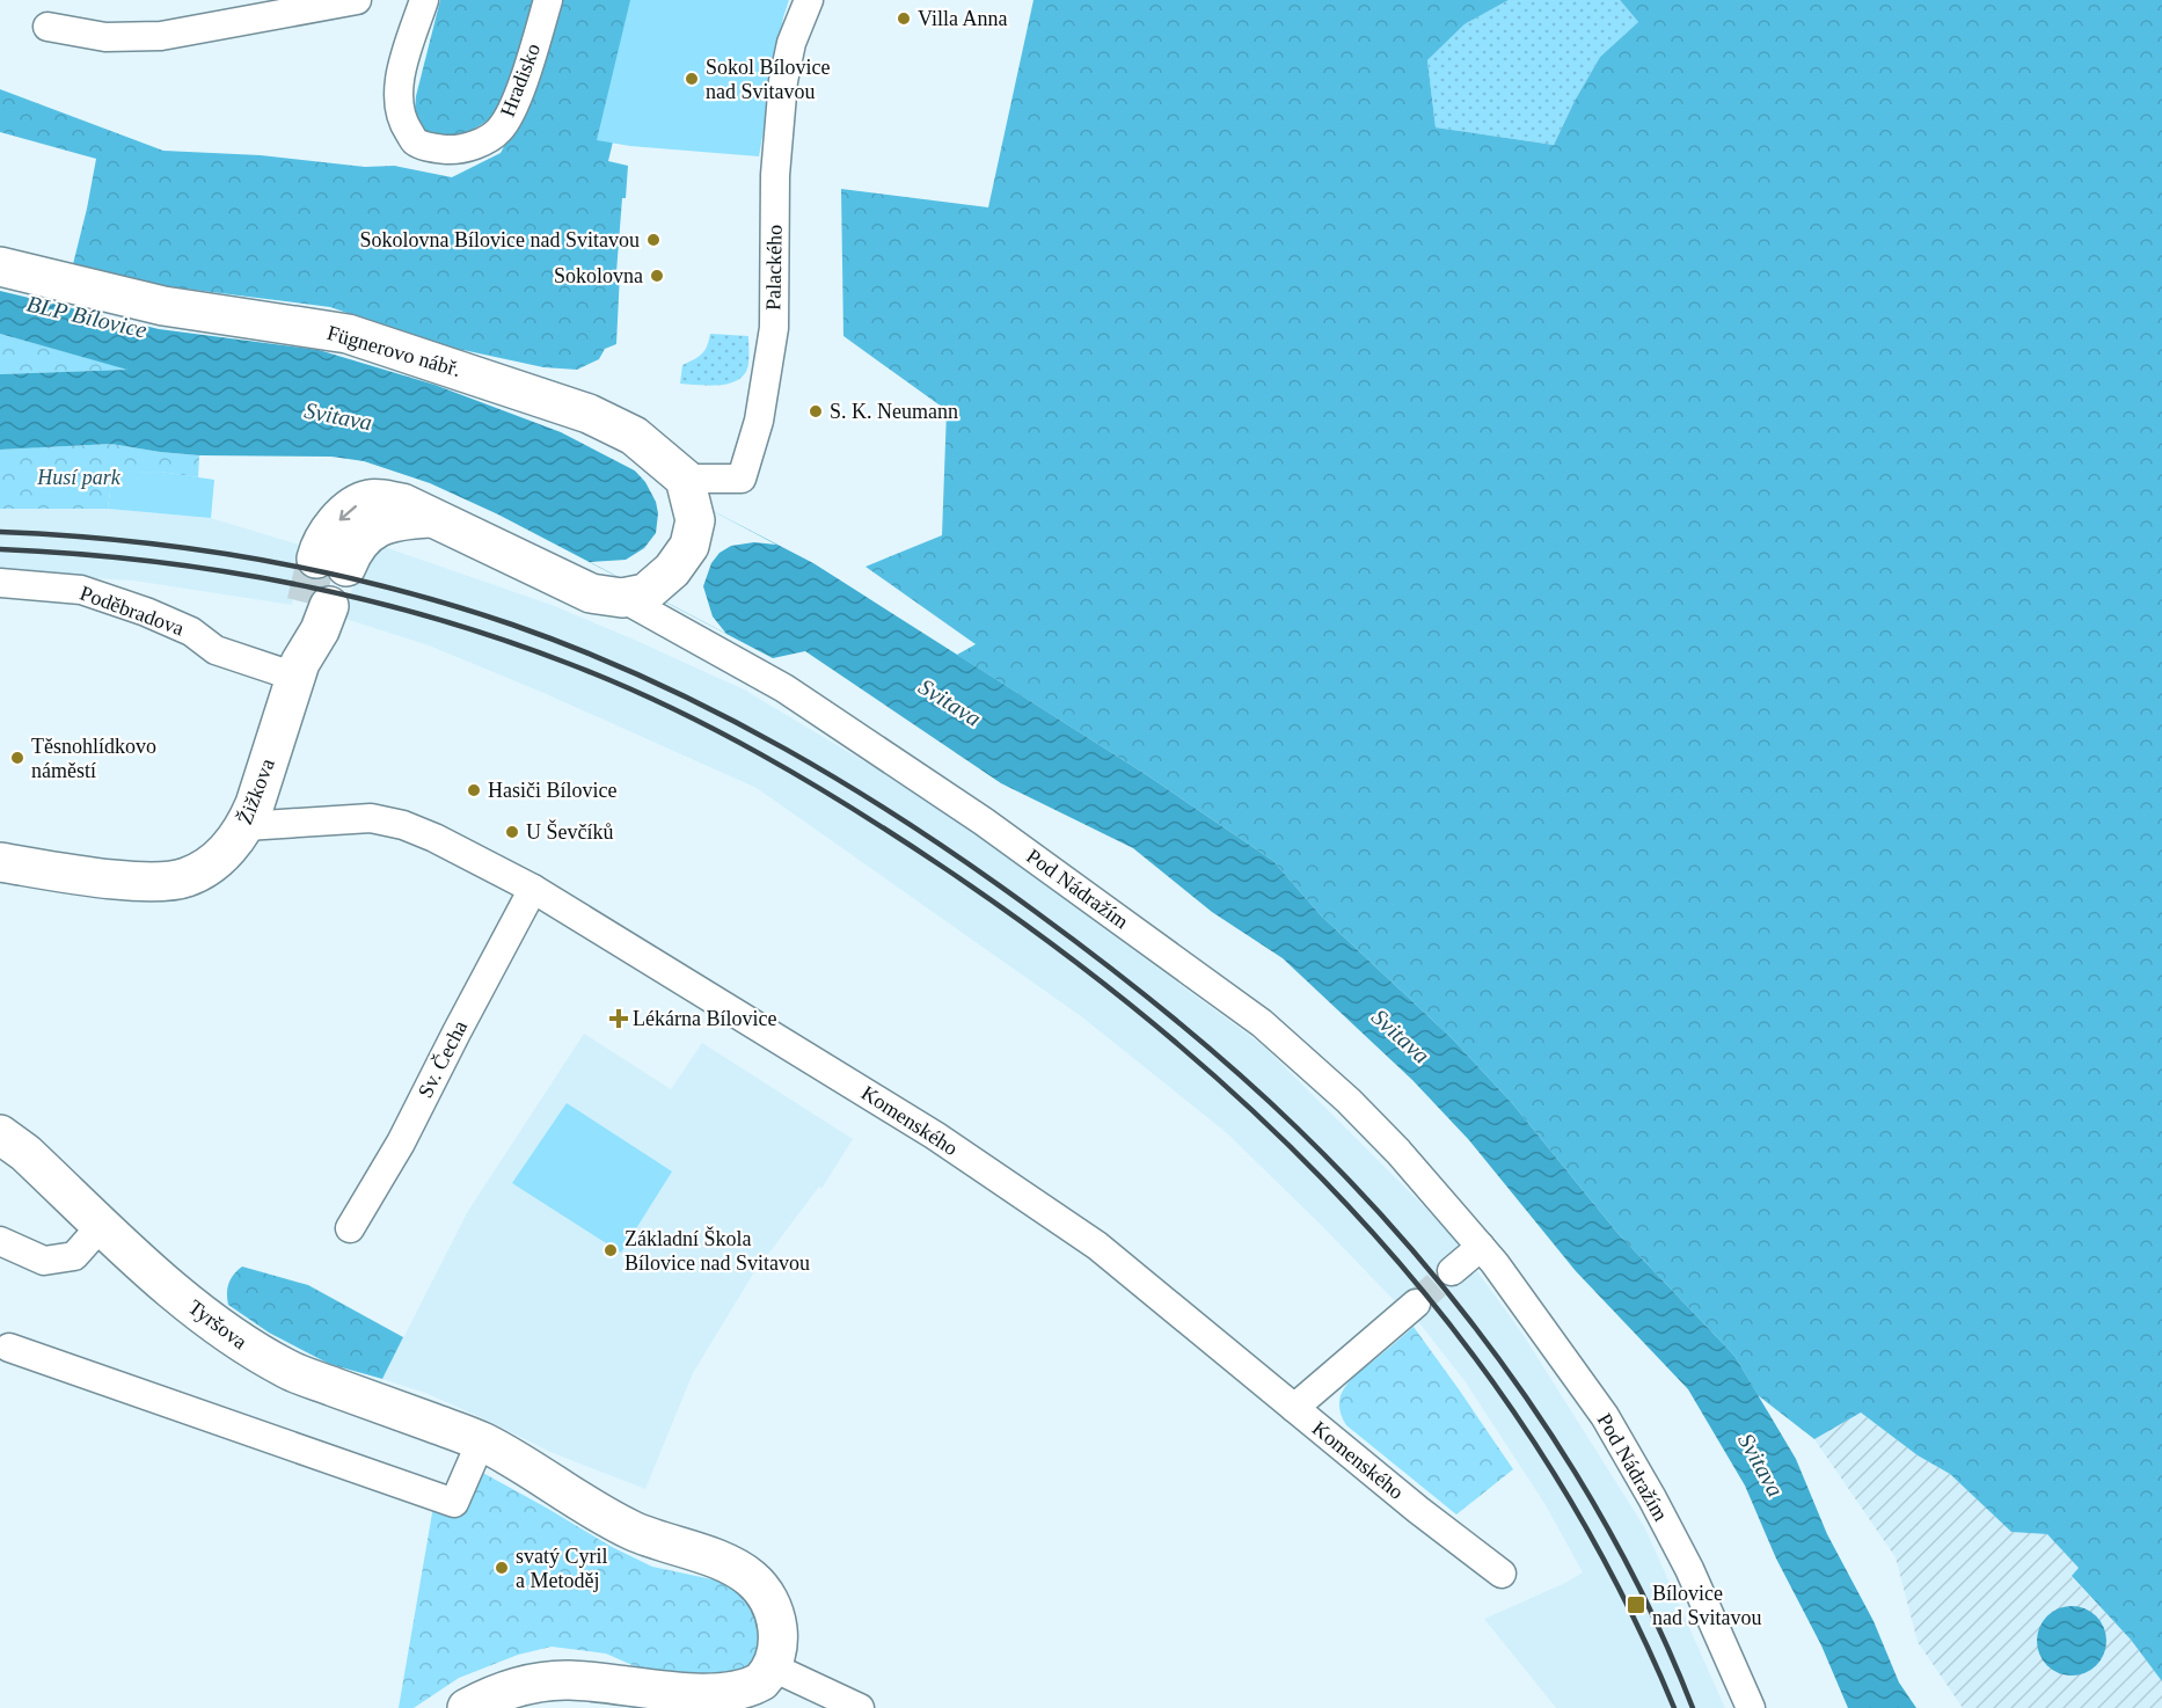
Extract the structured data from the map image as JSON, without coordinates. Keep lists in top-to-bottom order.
{
  "streets": {
    "main road": ["Fügnerovo nábř.", "Žižkova", "Tyršova"],
    "street": [
      "Hradisko",
      "Palackého",
      "Poděbradova",
      "Pod Nádražím",
      "Sv. Čecha",
      "Komenského"
    ]
  },
  "crossings": [
    ["Palackého", "Fügnerovo nábř."],
    ["Poděbradova", "Žižkova"],
    ["Žižkova", "Komenského"],
    ["Sv. Čecha", "Komenského"]
  ],
  "water": ["BLP Bílovice", "Svitava"],
  "parks": ["Husí park"],
  "places": {
    "other": [
      "Villa Anna",
      "Sokol Bílovice nad Svitavou",
      "Sokolovna Bílovice nad Svitavou",
      "Sokolovna",
      "S. K. Neumann",
      "Těsnohlídkovo náměstí",
      "Hasiči Bílovice",
      "U Ševčíků",
      "Základní Škola Bílovice nad Svitavou",
      "svatý Cyril a Metoděj"
    ],
    "health": ["Lékárna Bílovice"],
    "transit": ["Bílovice nad Svitavou"]
  }
}
